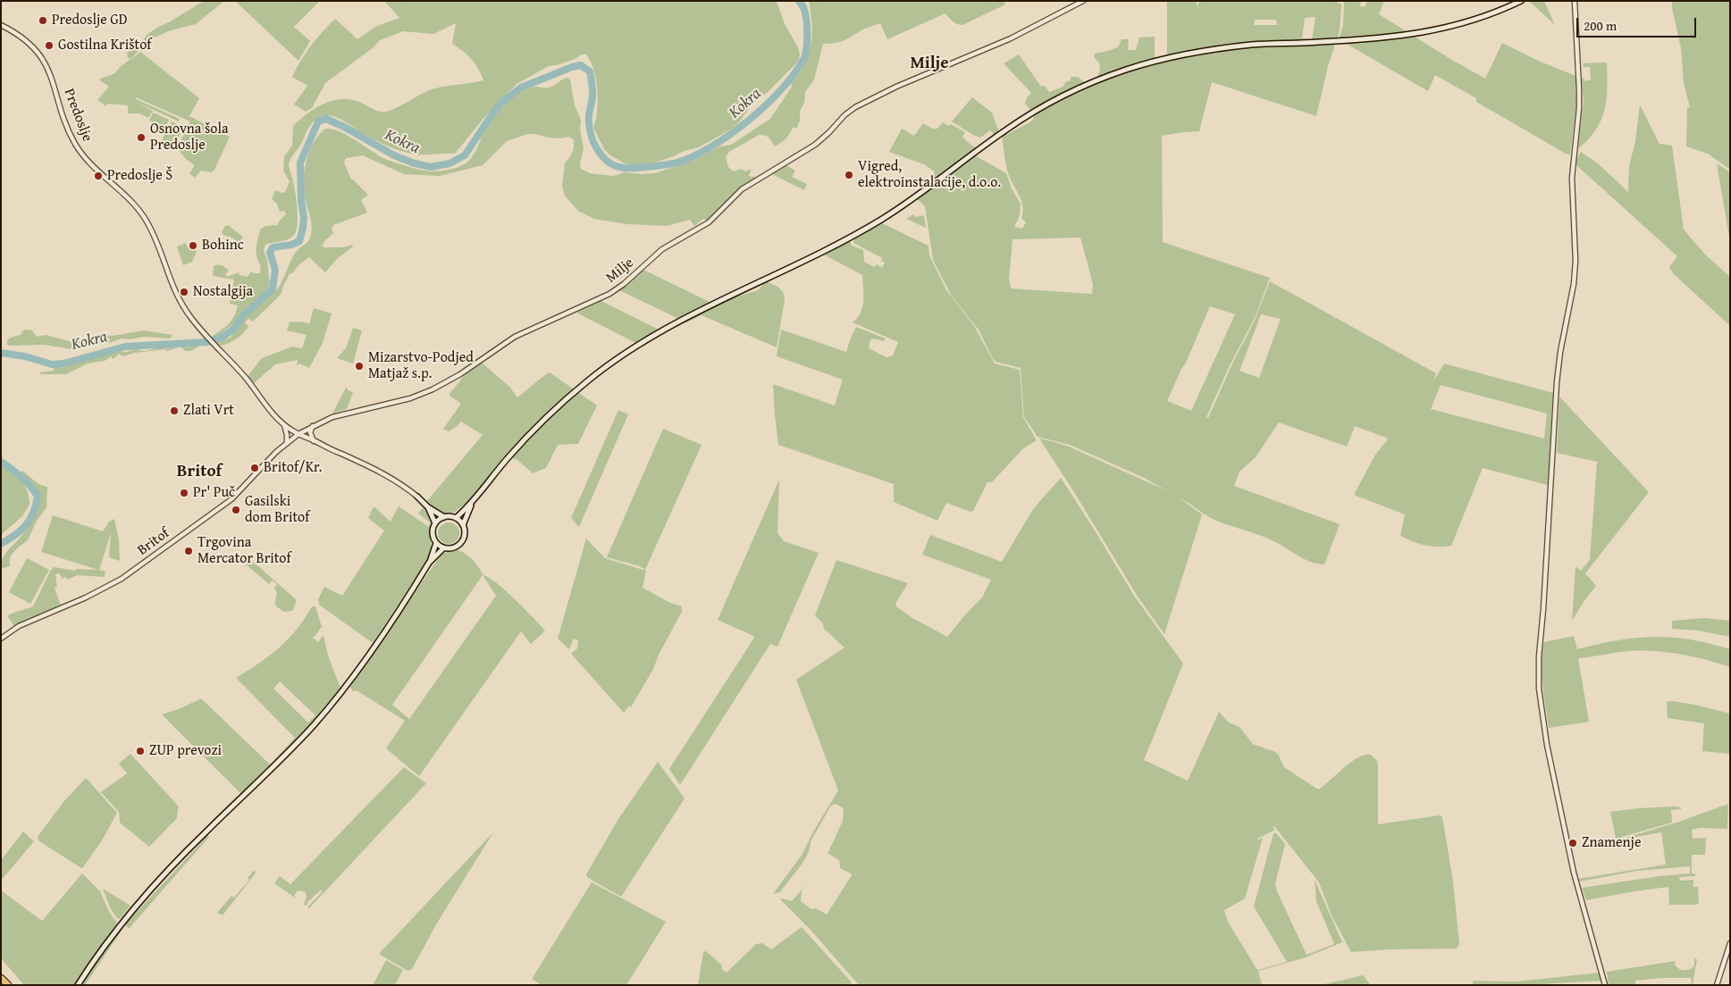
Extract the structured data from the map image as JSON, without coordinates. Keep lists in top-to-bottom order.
{
  "streets": {
    "street": ["Predoslje", "Milje", "Britof"]
  },
  "crossings": [
    ["Milje", "Britof"]
  ],
  "districts": ["Milje", "Britof"],
  "water": ["Kokra"],
  "places": [
    "Predoslje GD",
    "Gostilna Krištof",
    "Osnovna šola Predoslje",
    "Vigred, elektroinstalacije, d.o.o.",
    "Predoslje Š",
    "Bohinc",
    "Nostalgija",
    "Mizarstvo-Podjed Matjaž s.p.",
    "Zlati Vrt",
    "Britof/Kr.",
    "Pr' Puč",
    "Gasilski dom Britof",
    "Trgovina Mercator Britof",
    "ZUP prevozi",
    "Znamenje"
  ],
  "scale_bar": "200 m"
}
